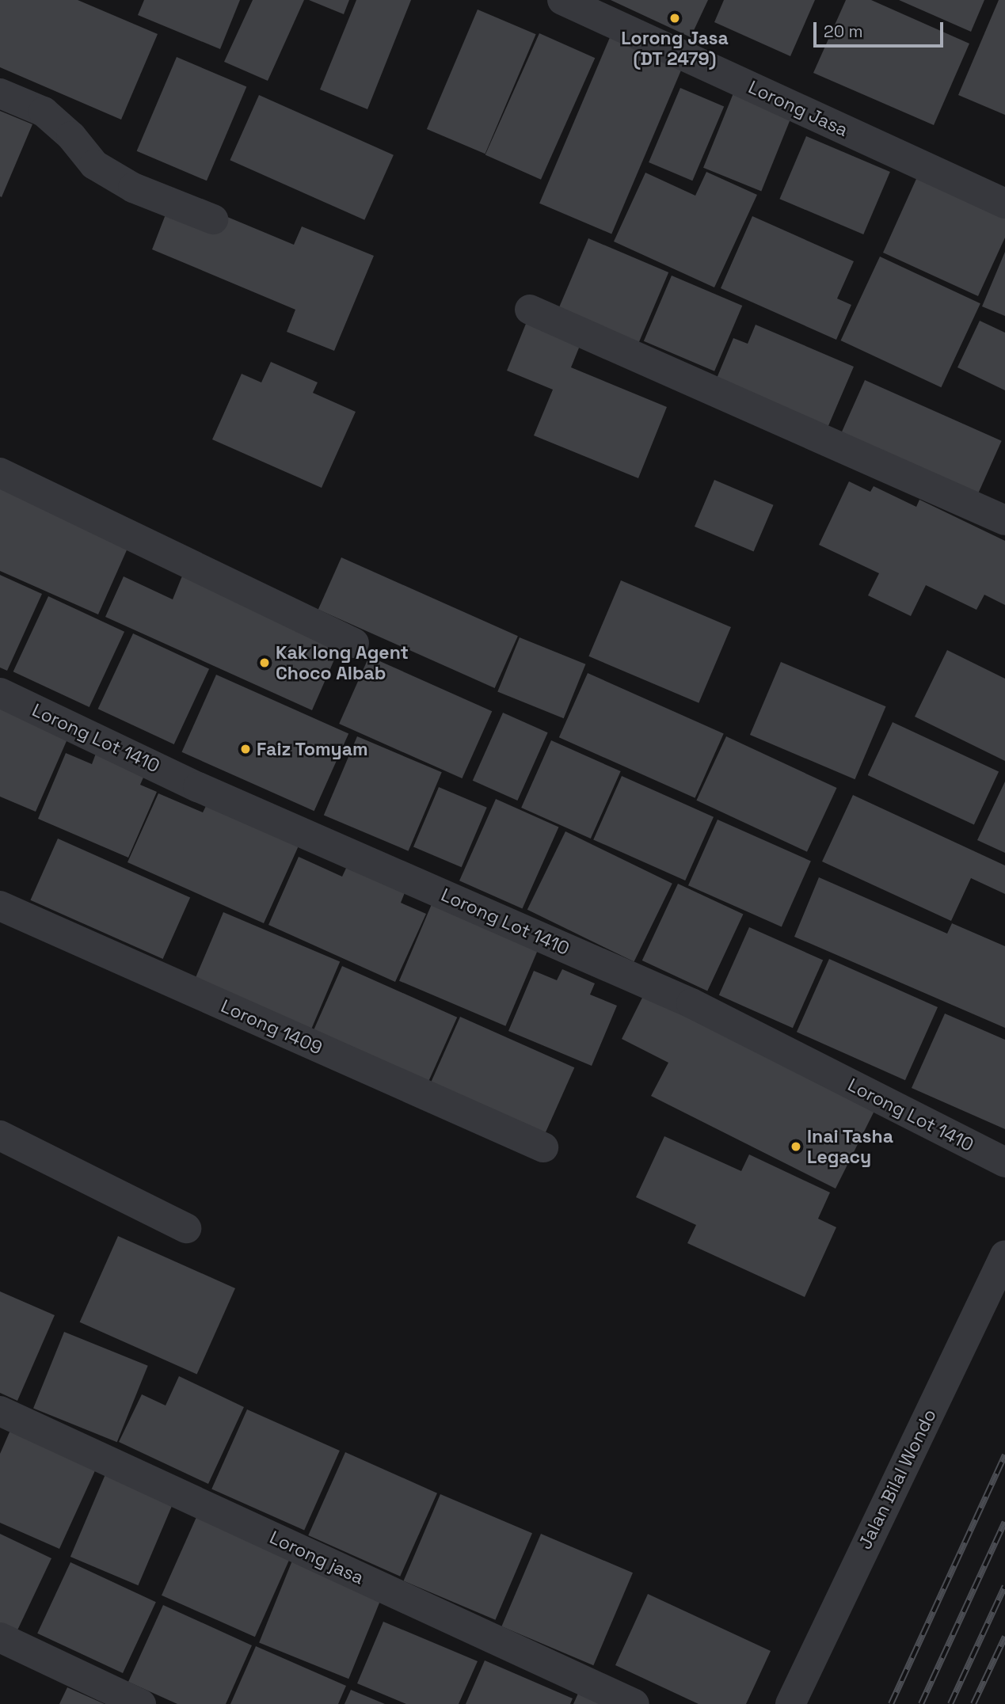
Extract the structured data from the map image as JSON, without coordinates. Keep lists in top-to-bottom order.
{
  "streets": {
    "street": [
      "Lorong Jasa",
      "Lorong Lot 1410",
      "Lorong 1409",
      "Jalan Bilal Wondo",
      "Lorong jasa"
    ]
  },
  "places": [
    "Lorong Jasa (DT 2479)",
    "Kak long Agent Choco Albab",
    "Faiz Tomyam",
    "Inai Tasha Legacy"
  ],
  "scale_bar": "20 m"
}
